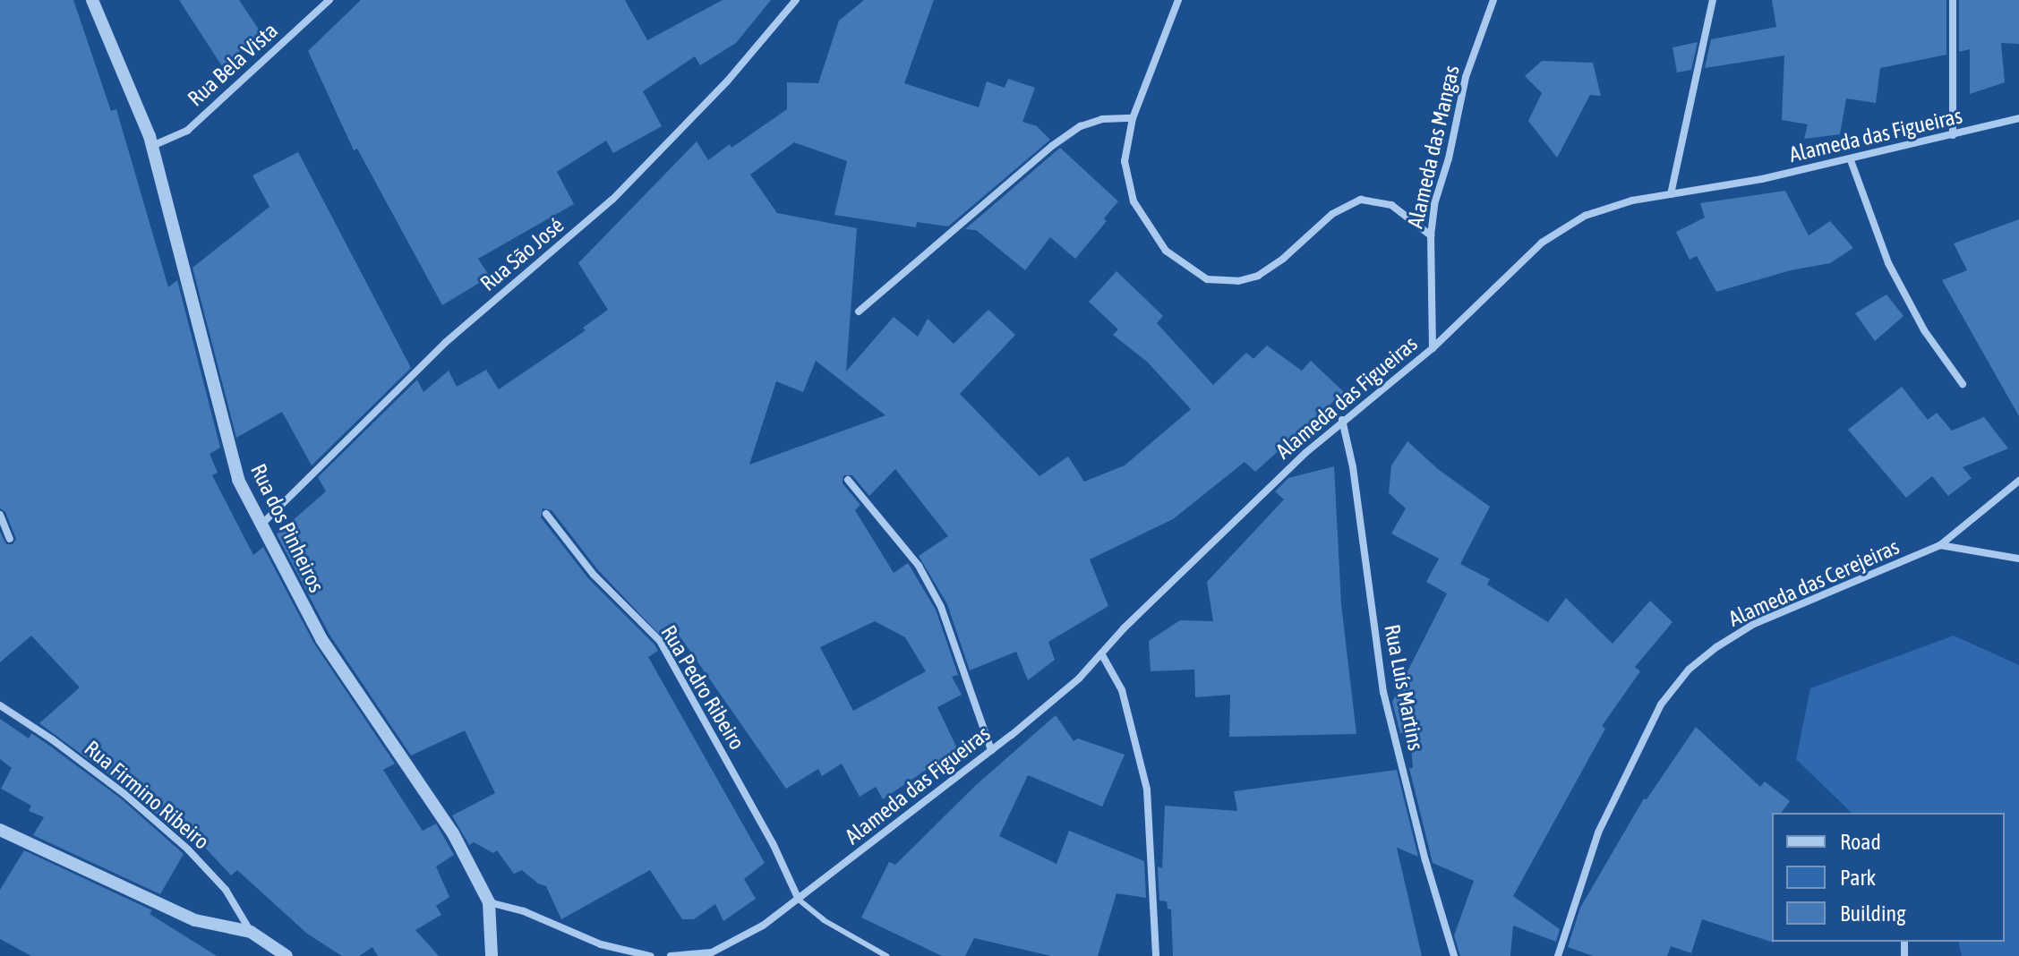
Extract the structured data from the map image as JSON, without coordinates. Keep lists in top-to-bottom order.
{
  "streets": {
    "street": [
      "Rua Bela Vista",
      "Alameda das Figueiras",
      "Alameda das Mangas",
      "Rua São José",
      "Rua dos Pinheiros",
      "Alameda das Cerejeiras",
      "Rua Pedro Ribeiro",
      "Rua Luís Martins",
      "Rua Firmino Ribeiro"
    ]
  },
  "crossings": [
    ["Rua Bela Vista", "Rua dos Pinheiros"],
    ["Alameda das Figueiras", "Alameda das Mangas"],
    ["Alameda das Figueiras", "Rua Pedro Ribeiro"],
    ["Alameda das Figueiras", "Rua Luís Martins"],
    ["Rua São José", "Rua dos Pinheiros"]
  ],
  "legend": ["Road", "Park", "Building"]
}
